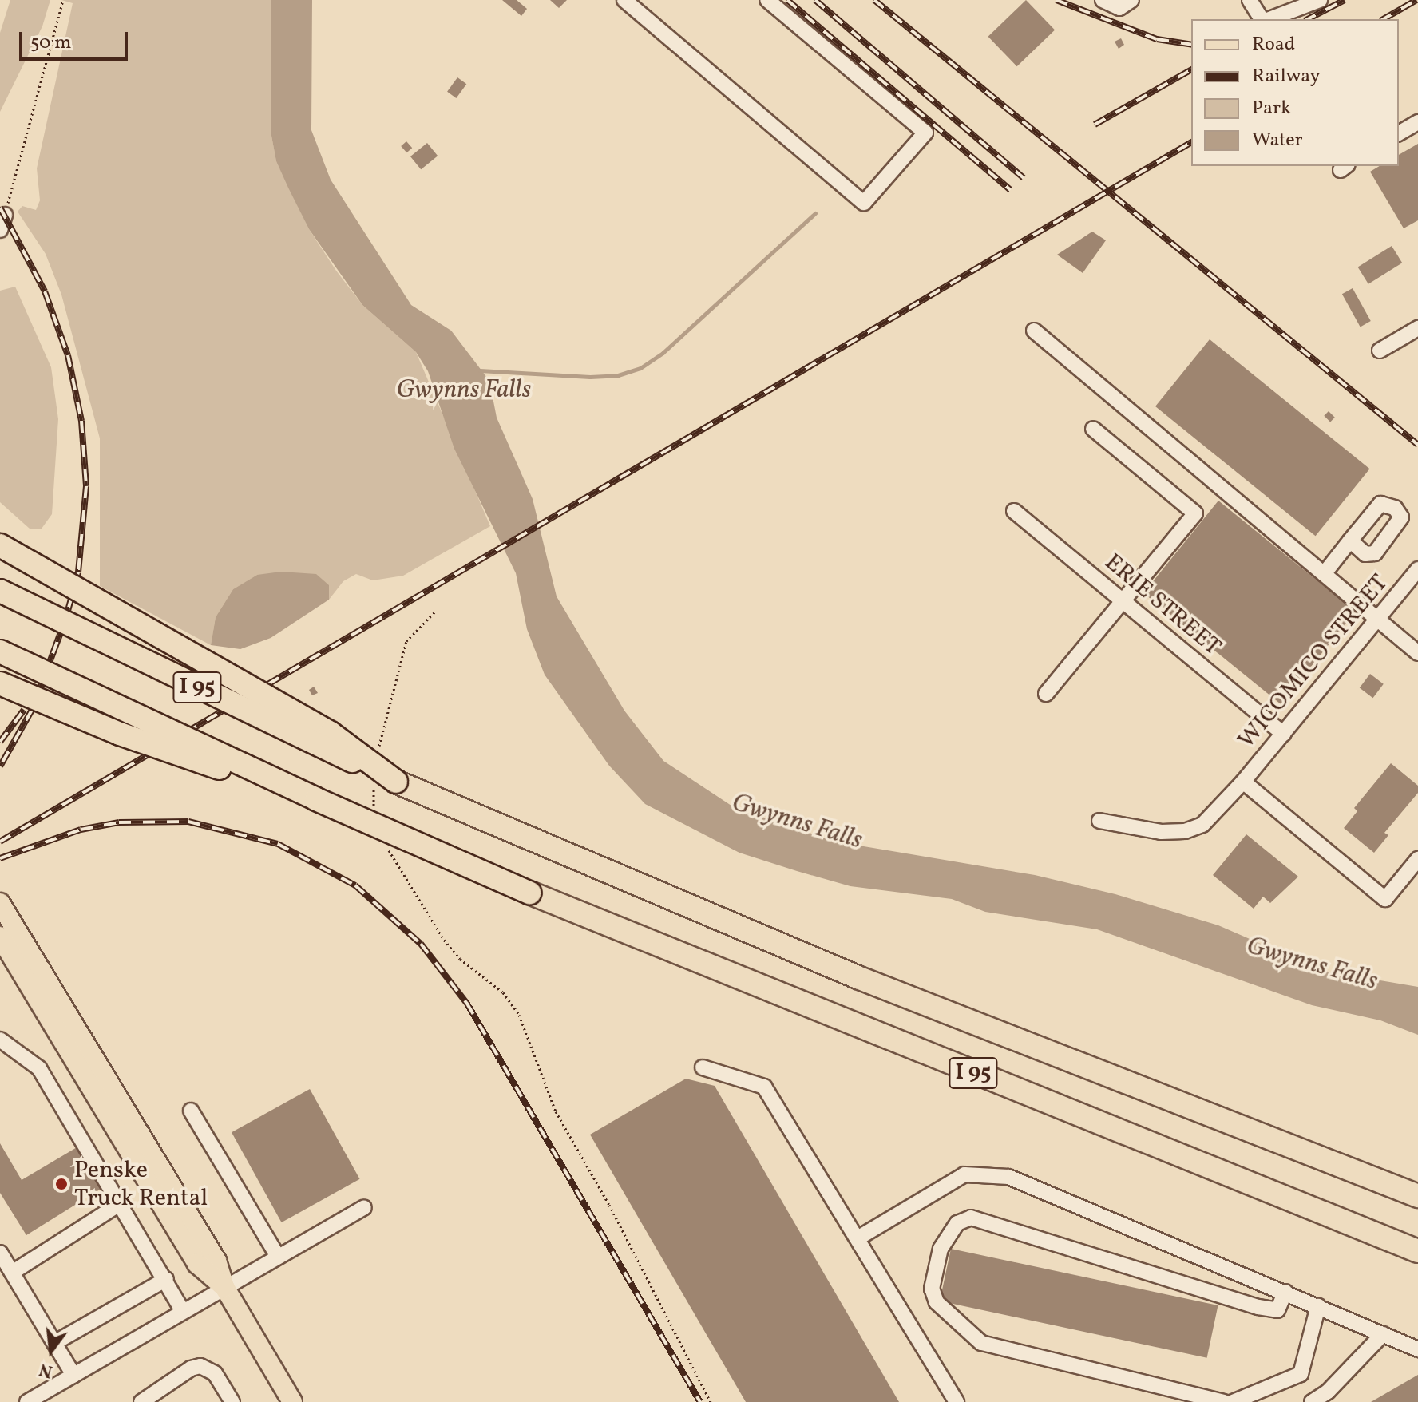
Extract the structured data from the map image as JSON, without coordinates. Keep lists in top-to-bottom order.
{
  "streets": {
    "highway": ["I 95"],
    "street": ["ERIE STREET", "WICOMICO STREET"]
  },
  "crossings": [
    ["ERIE STREET", "WICOMICO STREET"]
  ],
  "water": ["Gwynns Falls"],
  "places": ["Penske Truck Rental"],
  "legend": [
    "Road",
    "Railway",
    "Park",
    "Water"
  ],
  "scale_bar": "50 m",
  "north": "bottom"
}
